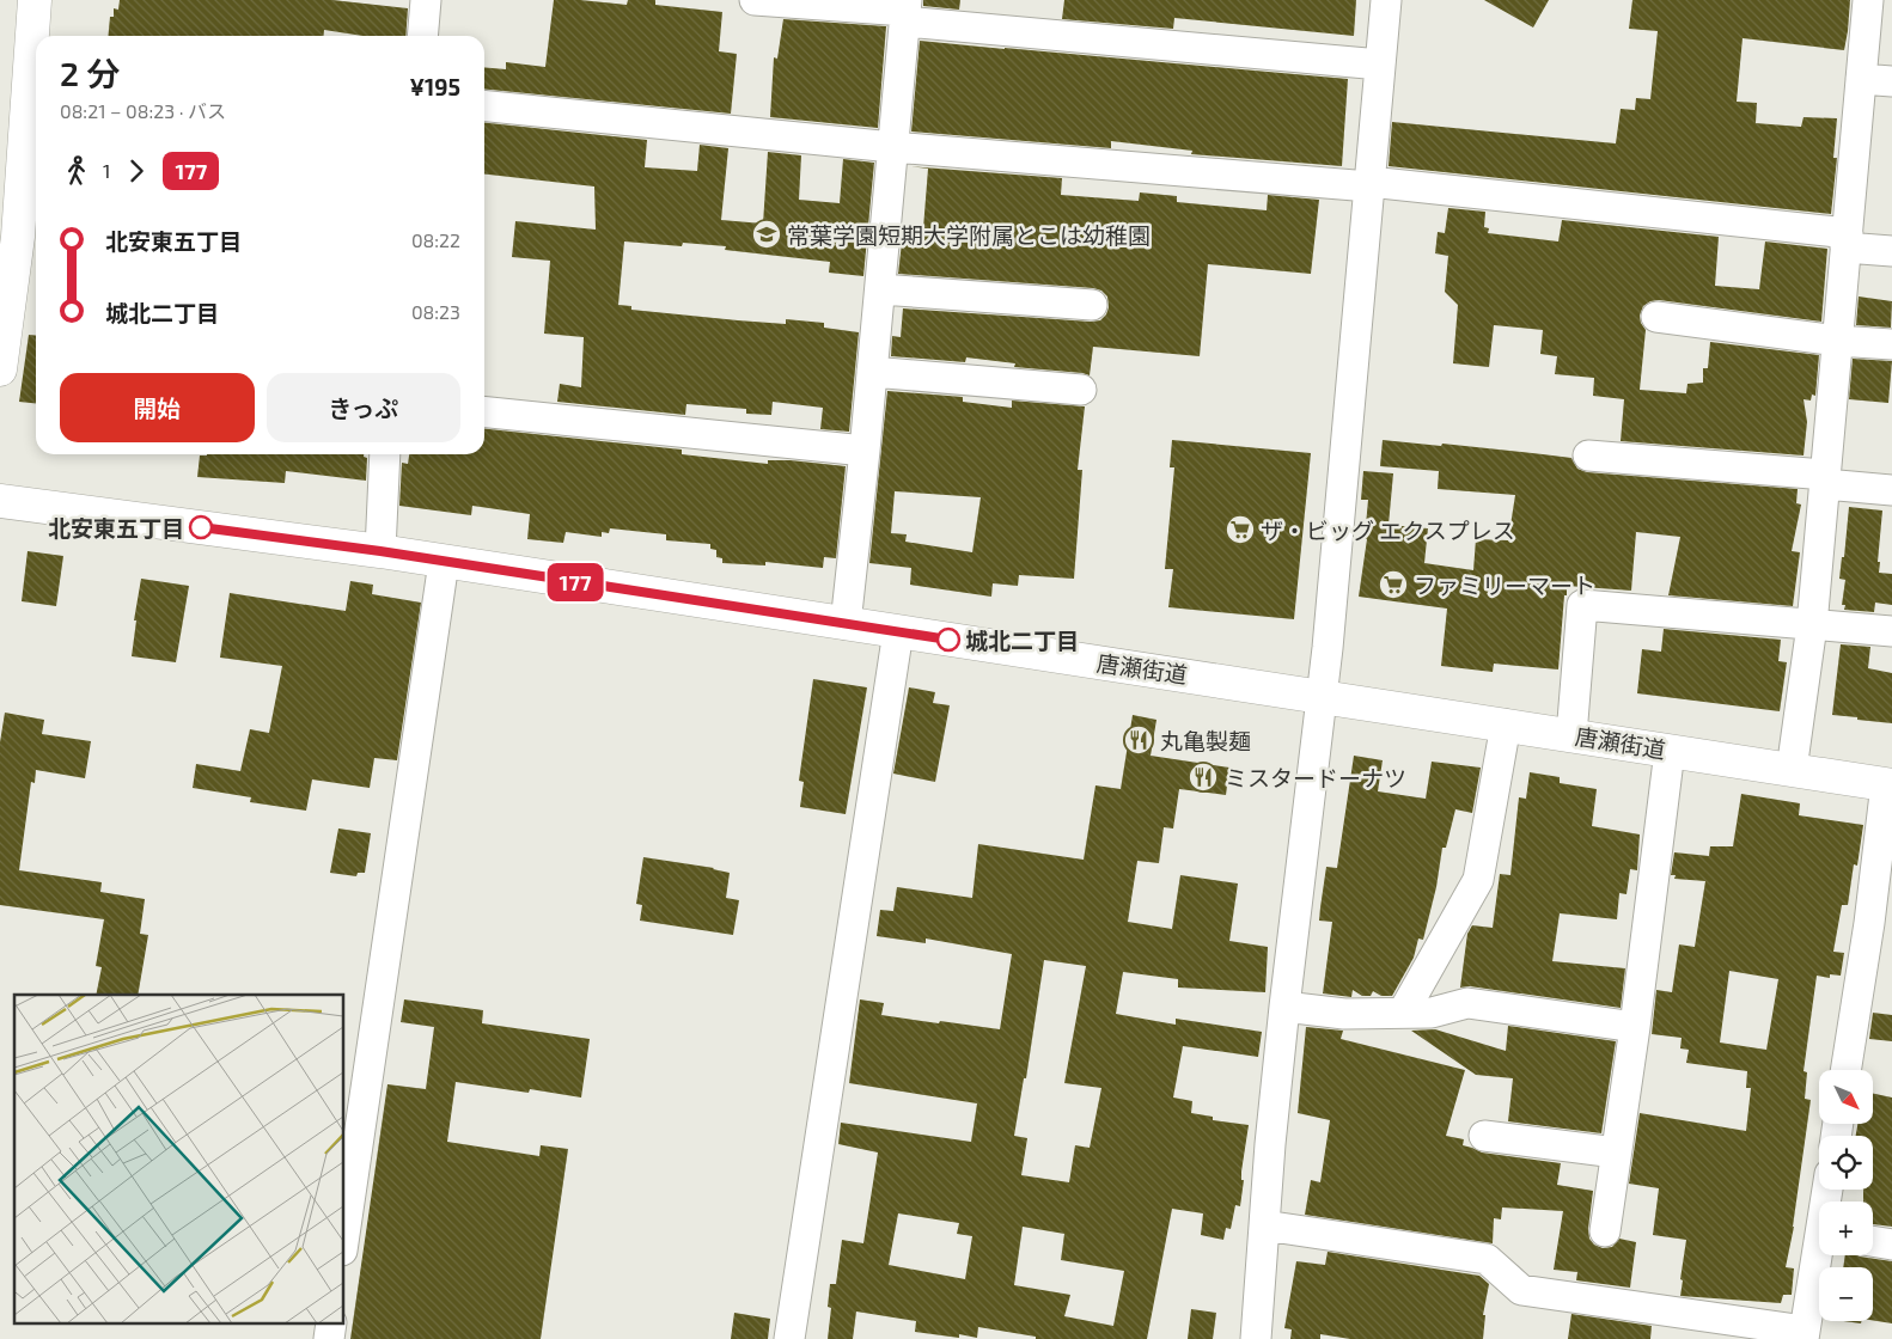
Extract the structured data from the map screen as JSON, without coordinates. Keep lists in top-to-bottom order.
{
  "streets": {
    "street": ["唐瀬街道"]
  },
  "places": {
    "school or university": ["常葉学園短期大学附属とこは幼稚園"],
    "other": ["北安東五丁目", "城北二丁目"],
    "supermarket": ["ザ・ビッグ エクスプレス", "ファミリーマート"],
    "restaurant": ["丸亀製麺", "ミスタードーナツ"]
  },
  "lines": ["bus line 177"],
  "north": "bottom right",
  "page": {
    "on_map": "177",
    "heading": ["2 分", "08:21 – 08:23 · バス", "¥195"],
    "legs": ["1", "177"],
    "list": [
      {
        "name": "北安東五丁目",
        "value": "08:22"
      },
      {
        "name": "城北二丁目",
        "value": "08:23"
      }
    ],
    "buttons": ["開始", "きっぷ"],
    "map_buttons": ["+", "−"]
  }
}
